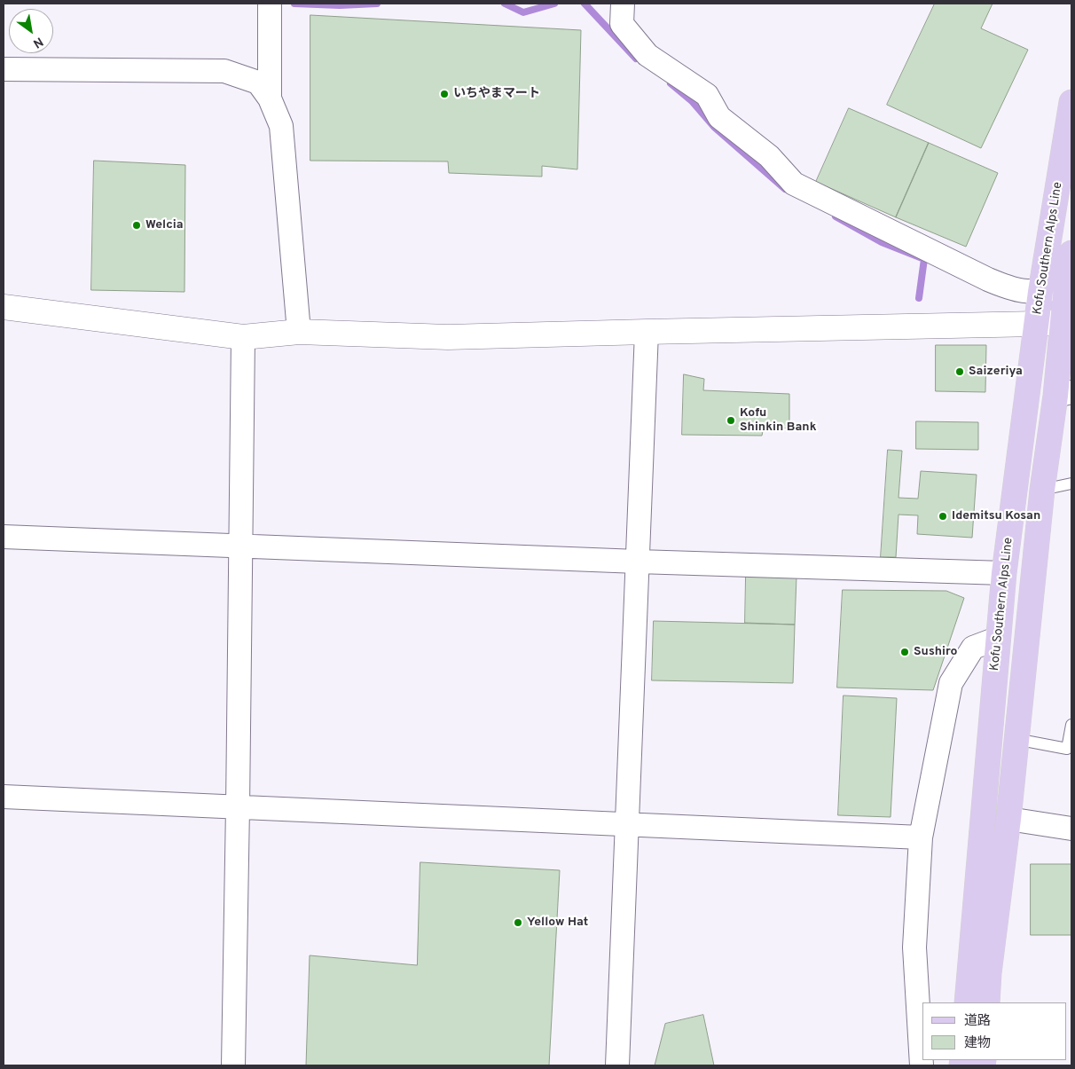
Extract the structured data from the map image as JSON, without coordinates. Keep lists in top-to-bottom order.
{
  "streets": {
    "main road": ["Kofu Southern Alps Line"]
  },
  "places": [
    "いちやまマート",
    "Welcia",
    "Saizeriya",
    "Kofu Shinkin Bank",
    "Idemitsu Kosan",
    "Sushiro",
    "Yellow Hat"
  ],
  "legend": ["道路", "建物"],
  "north": "bottom right"
}
